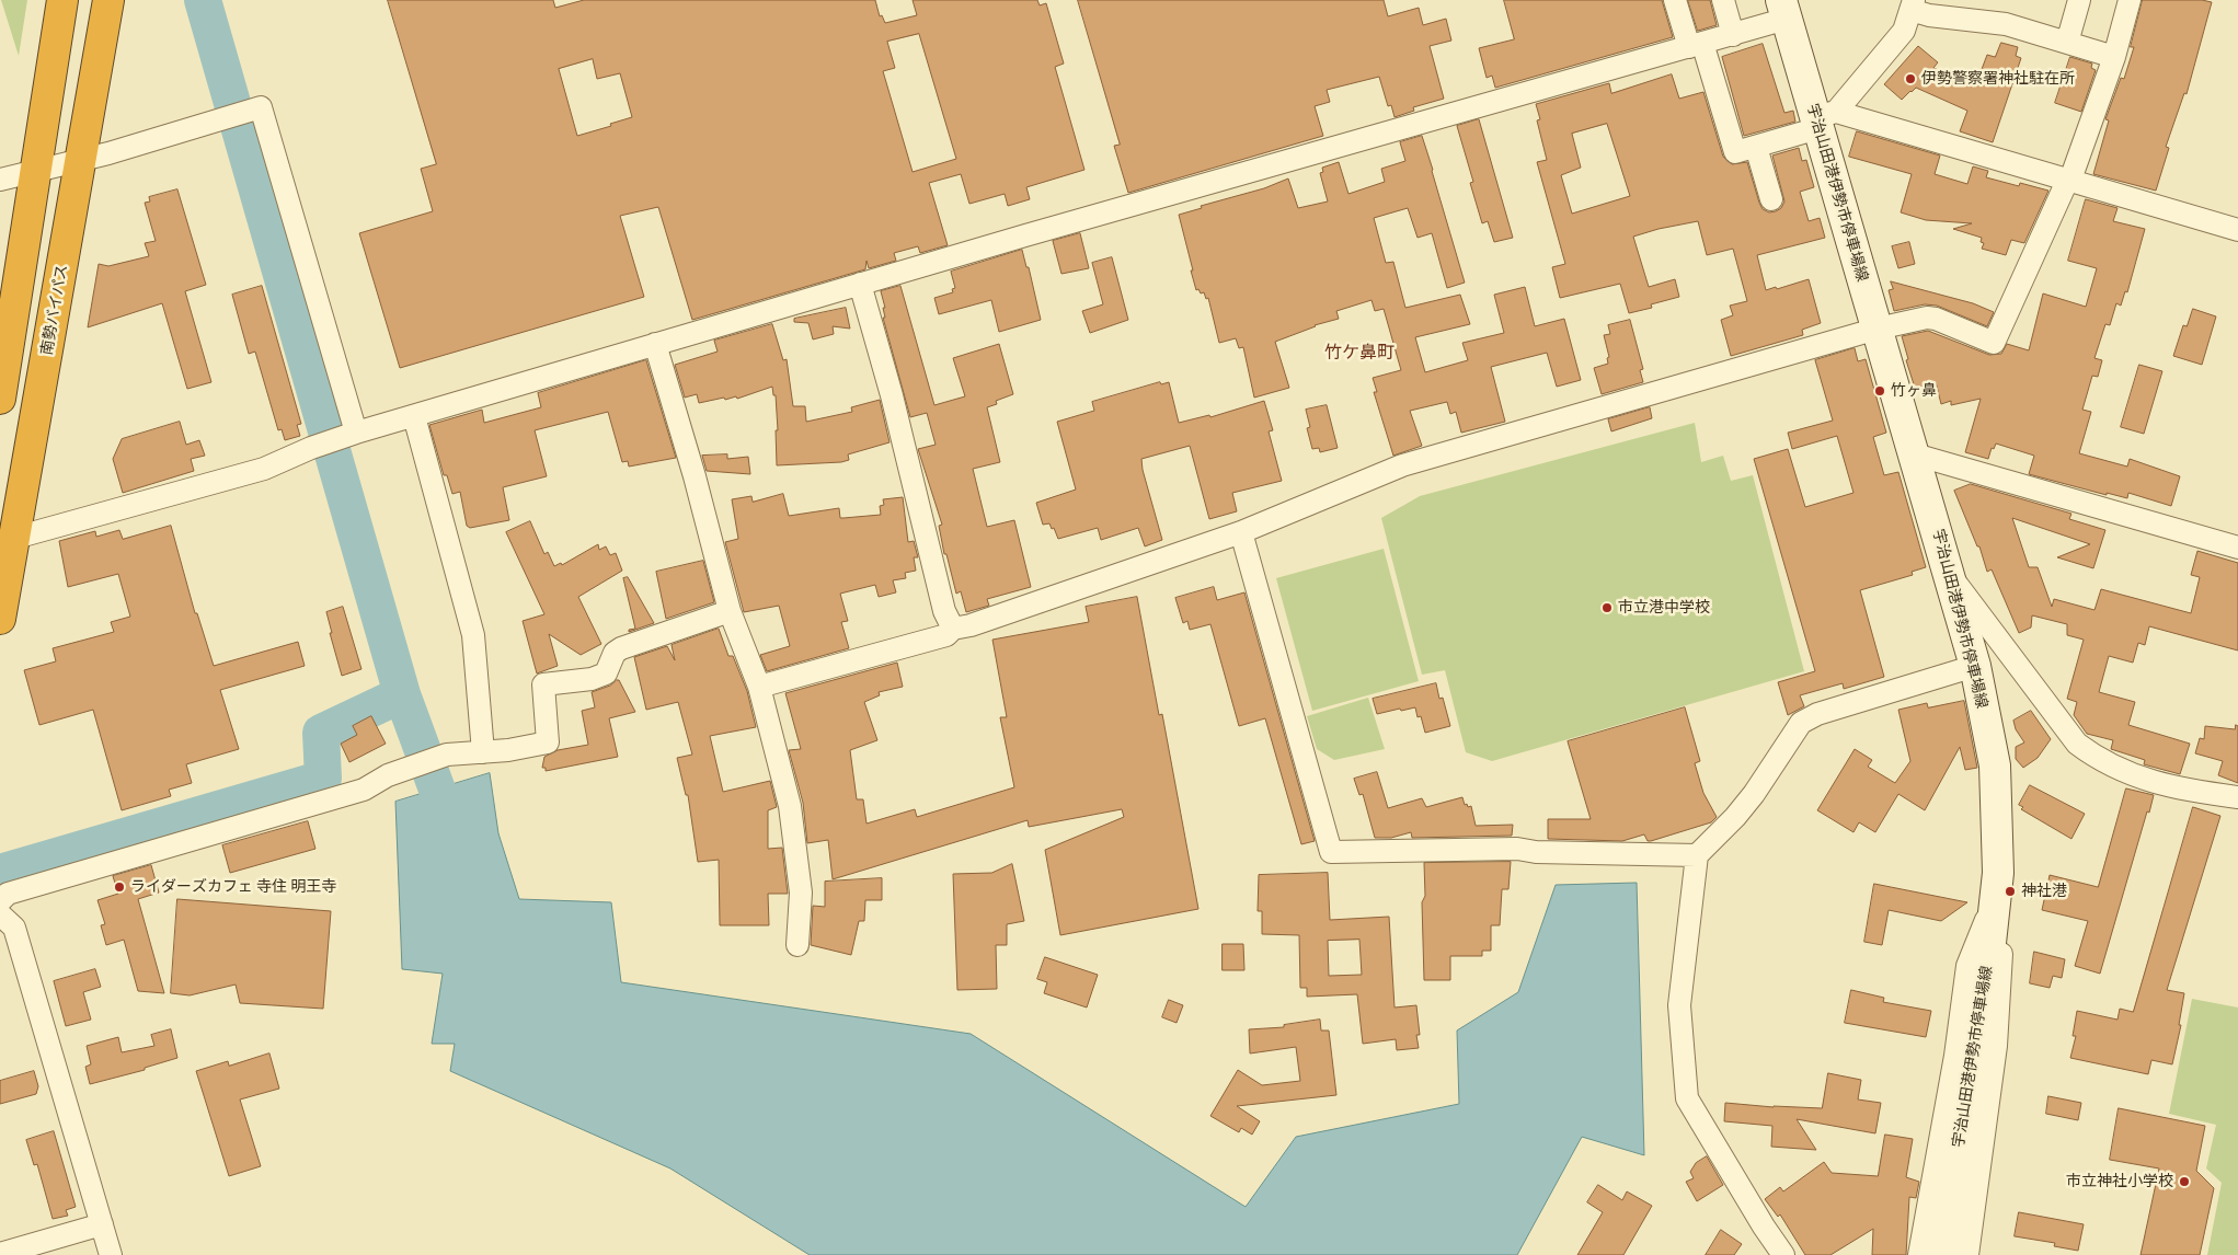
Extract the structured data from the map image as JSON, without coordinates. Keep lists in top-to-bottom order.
{
  "streets": {
    "highway": ["南勢バイパス"],
    "main road": ["宇治山田港伊勢市停車場線"]
  },
  "districts": ["竹ケ鼻町"],
  "places": [
    "伊勢警察署神社駐在所",
    "竹ヶ鼻",
    "市立港中学校",
    "ライダーズカフェ 寺住 明王寺",
    "神社港",
    "市立神社小学校"
  ]
}
